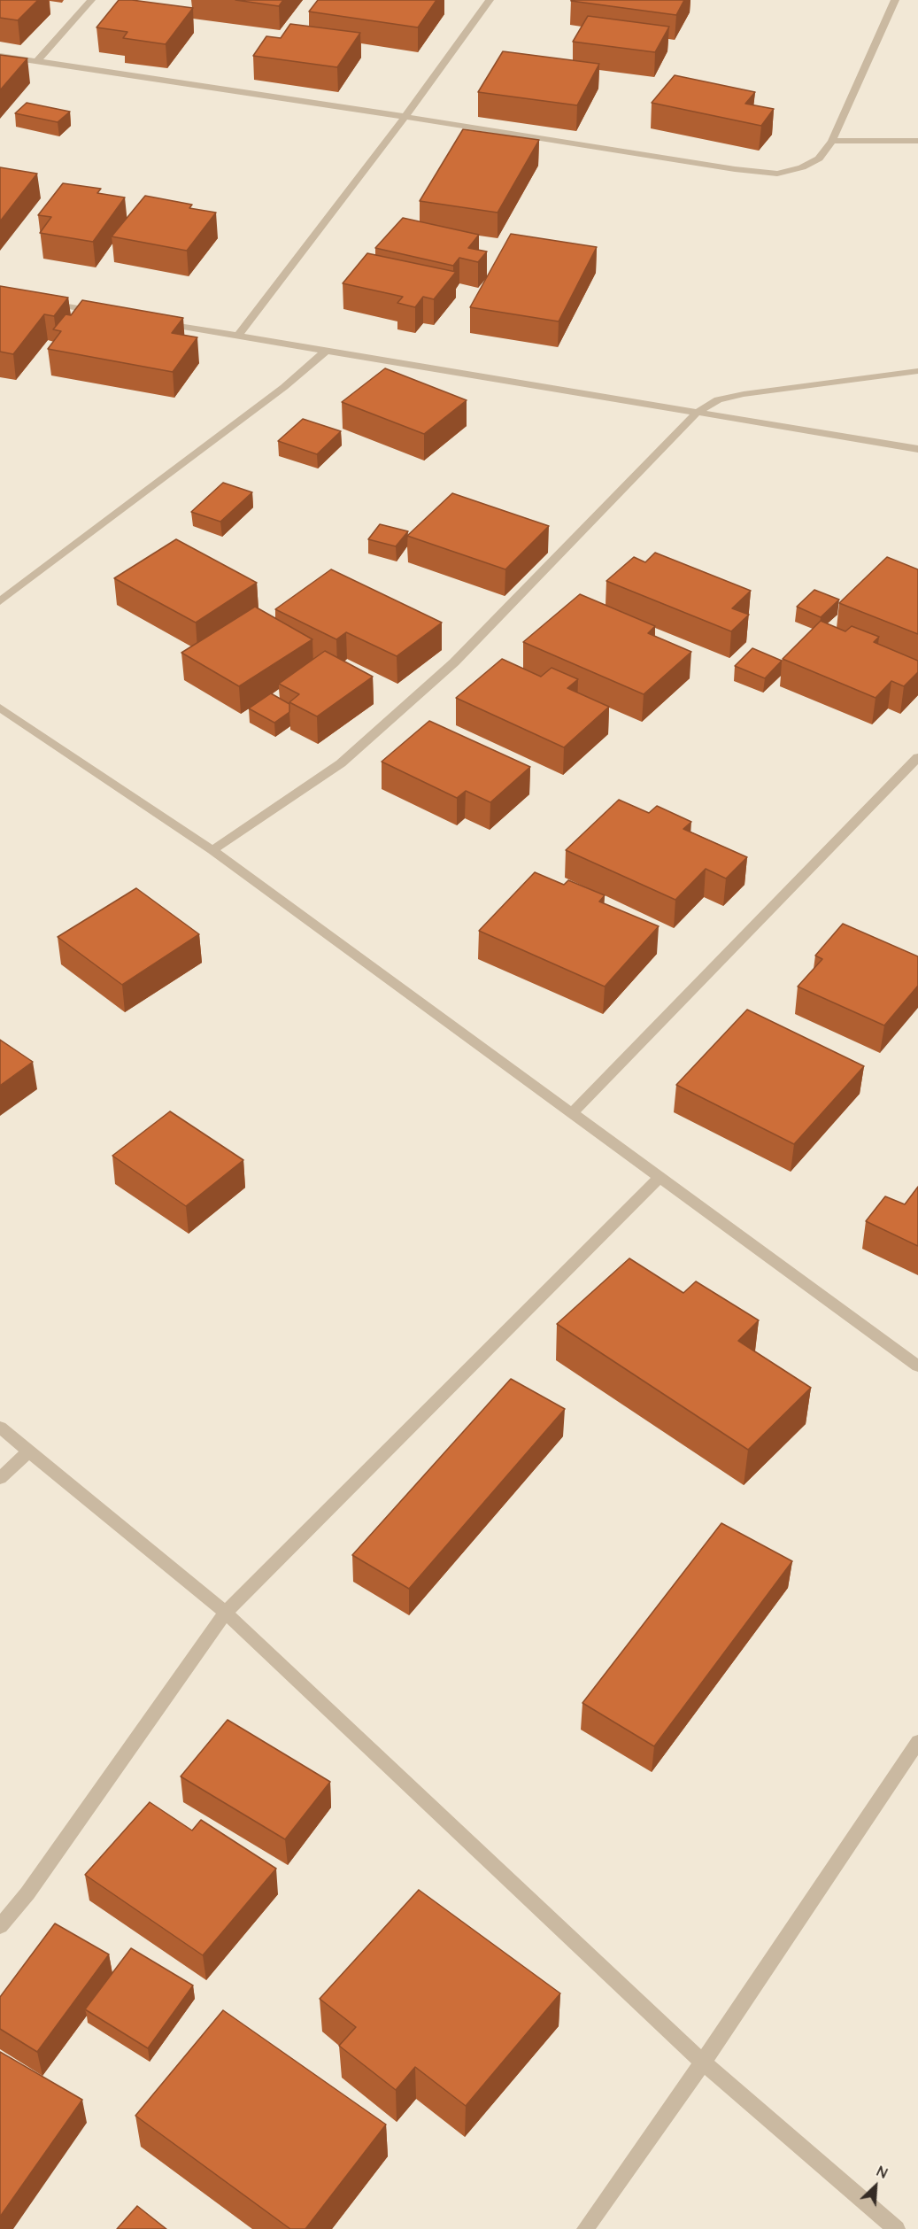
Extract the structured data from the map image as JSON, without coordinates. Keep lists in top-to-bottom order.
{
  "north": "top right"
}
